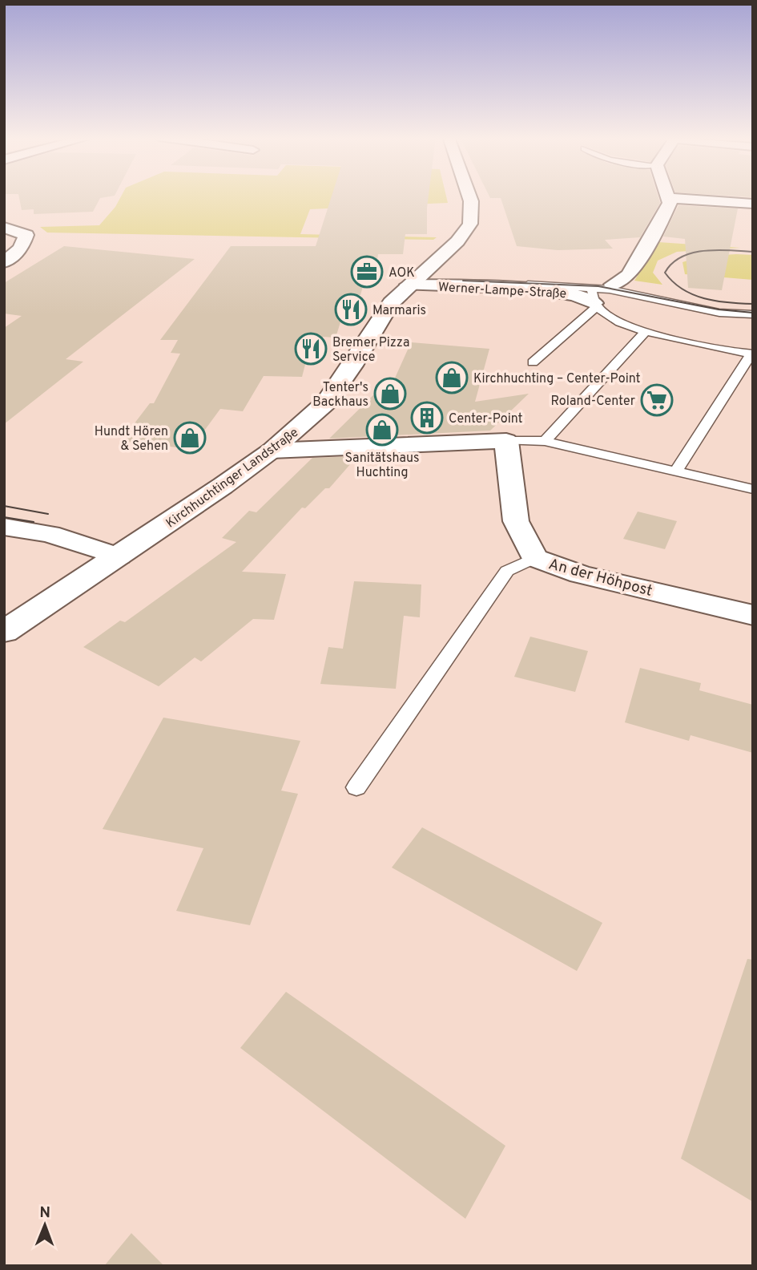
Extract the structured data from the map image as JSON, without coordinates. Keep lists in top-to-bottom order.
{
  "streets": {
    "street": ["Werner-Lampe-Straße", "Kirchhuchtinger Landstraße", "An der Höhpost"]
  },
  "crossings": [
    ["Werner-Lampe-Straße", "Kirchhuchtinger Landstraße"]
  ],
  "places": {
    "office": ["AOK"],
    "restaurant": ["Marmaris", "Bremer Pizza Service"],
    "shop": [
      "Kirchhuchting – Center-Point",
      "Tenter's Backhaus",
      "Sanitätshaus Huchting",
      "Hundt Hören & Sehen"
    ],
    "supermarket": ["Roland-Center"],
    "building": ["Center-Point"]
  },
  "north": "top"
}
